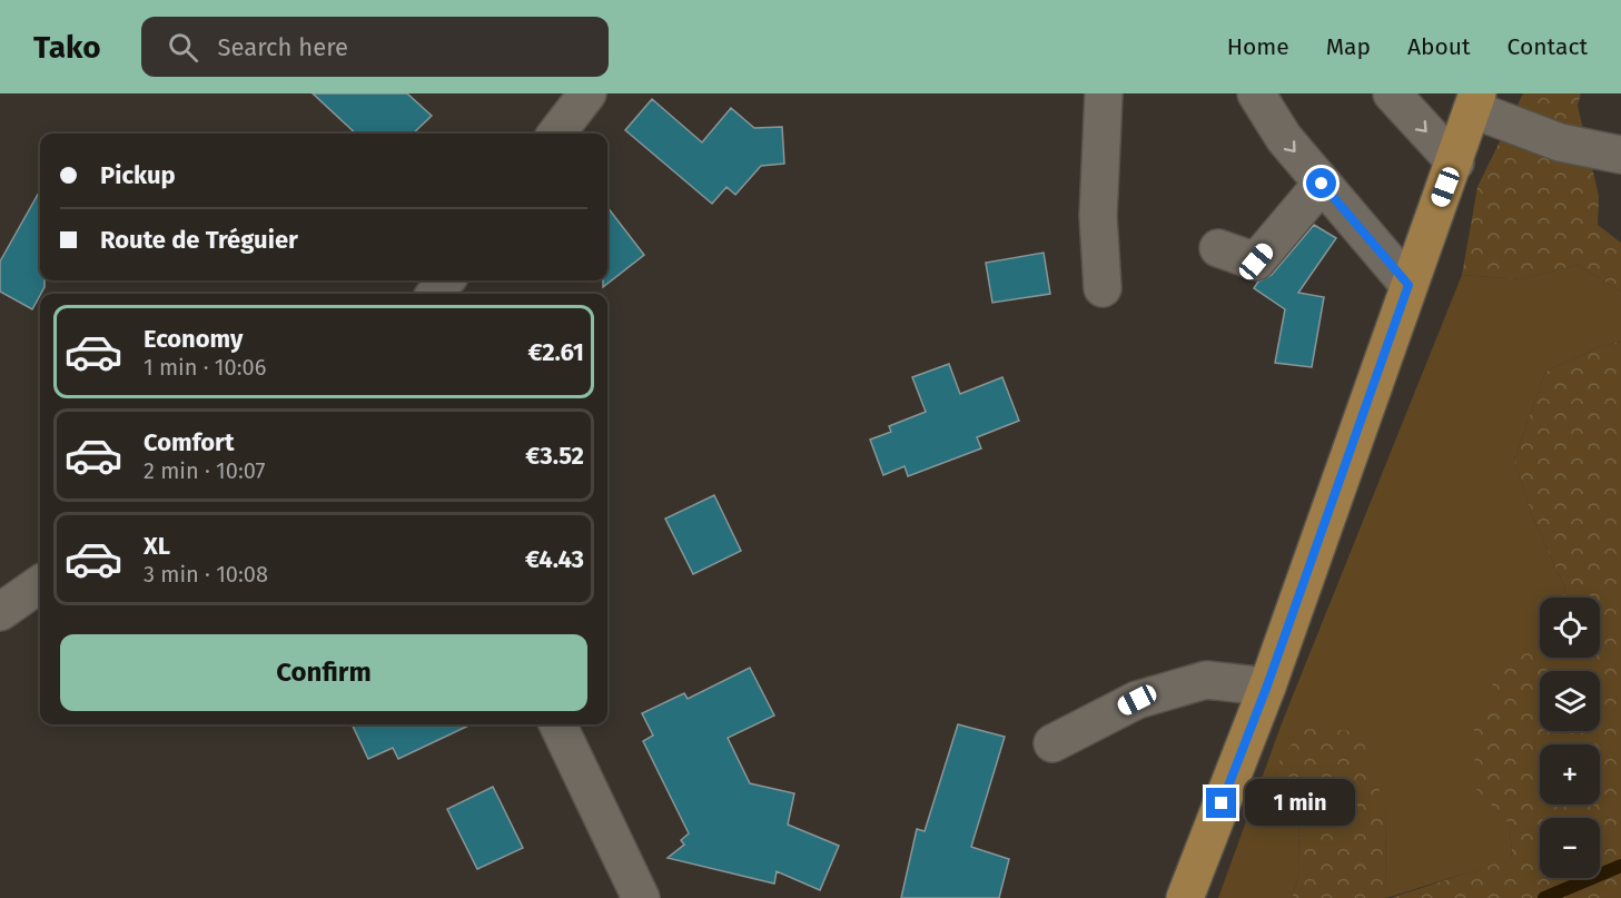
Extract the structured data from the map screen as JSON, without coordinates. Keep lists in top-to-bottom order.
{
  "page": {
    "header": "Tako",
    "search": "Search here",
    "nav": [
      "Home",
      "Map",
      "About",
      "Contact"
    ],
    "banner": ["Pickup", "Route de Tréguier"],
    "list": [
      {
        "name": "Economy",
        "note": "1 min · 10:06",
        "value": "€2.61"
      },
      {
        "name": "Comfort",
        "note": "2 min · 10:07",
        "value": "€3.52"
      },
      {
        "name": "XL",
        "note": "3 min · 10:08",
        "value": "€4.43"
      }
    ],
    "map_buttons": ["+", "−"],
    "buttons": "Confirm",
    "bubble": "1 min"
  }
}
